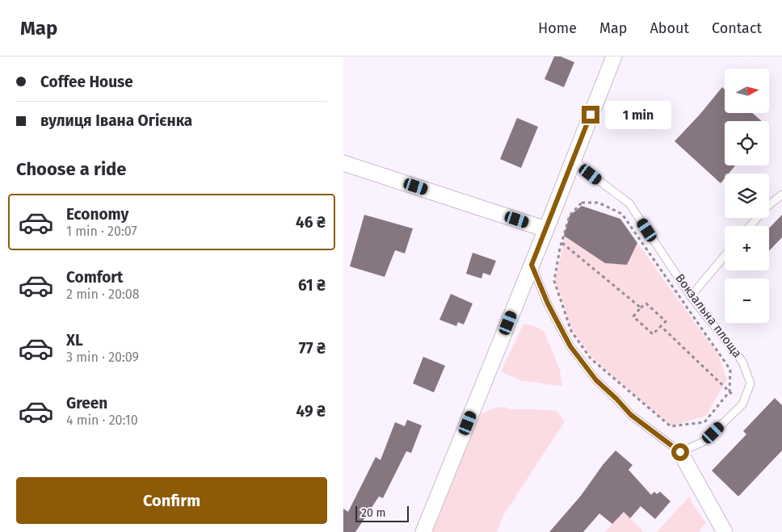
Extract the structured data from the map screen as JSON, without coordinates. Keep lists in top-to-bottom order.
{
  "streets": {
    "lane": ["Вокзальна площа"]
  },
  "scale_bar": "20 m",
  "north": "right",
  "page": {
    "header": "Map",
    "nav": [
      "Home",
      "Map",
      "About",
      "Contact"
    ],
    "banner": ["Coffee House", "вулиця Івана Огієнка"],
    "map_buttons": ["+", "−"],
    "bubble": "1 min",
    "heading": "Choose a ride",
    "list": [
      {
        "name": "Economy",
        "note": "1 min · 20:07",
        "value": "46 ₴"
      },
      {
        "name": "Comfort",
        "note": "2 min · 20:08",
        "value": "61 ₴"
      },
      {
        "name": "XL",
        "note": "3 min · 20:09",
        "value": "77 ₴"
      },
      {
        "name": "Green",
        "note": "4 min · 20:10",
        "value": "49 ₴"
      }
    ],
    "buttons": "Confirm",
    "scale": "20 m"
  }
}
